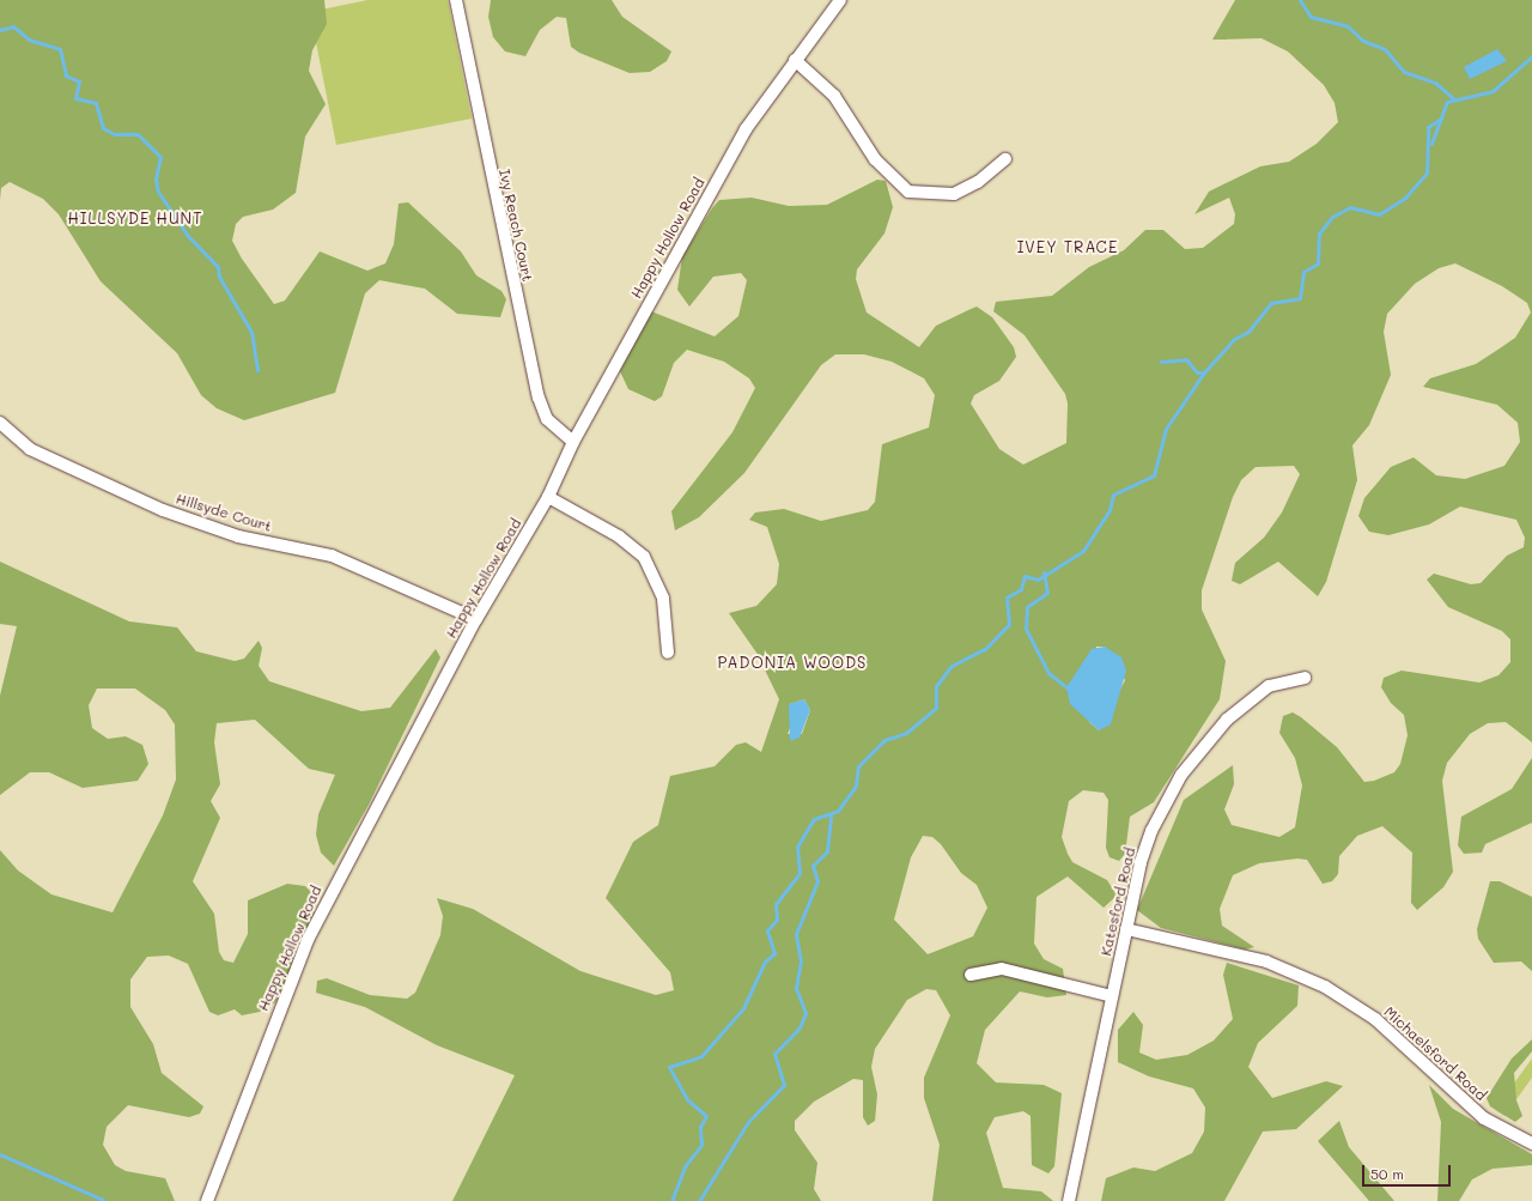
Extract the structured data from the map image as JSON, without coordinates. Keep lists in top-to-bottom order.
{
  "streets": {
    "street": [
      "Ivy Reach Court",
      "Happy Hollow Road",
      "Hillsyde Court",
      "Katesford Road",
      "Michaelsford Road"
    ]
  },
  "crossings": [
    ["Ivy Reach Court", "Happy Hollow Road"],
    ["Happy Hollow Road", "Hillsyde Court"],
    ["Katesford Road", "Michaelsford Road"]
  ],
  "districts": ["HILLSYDE HUNT", "IVEY TRACE", "PADONIA WOODS"],
  "scale_bar": "50 m"
}
